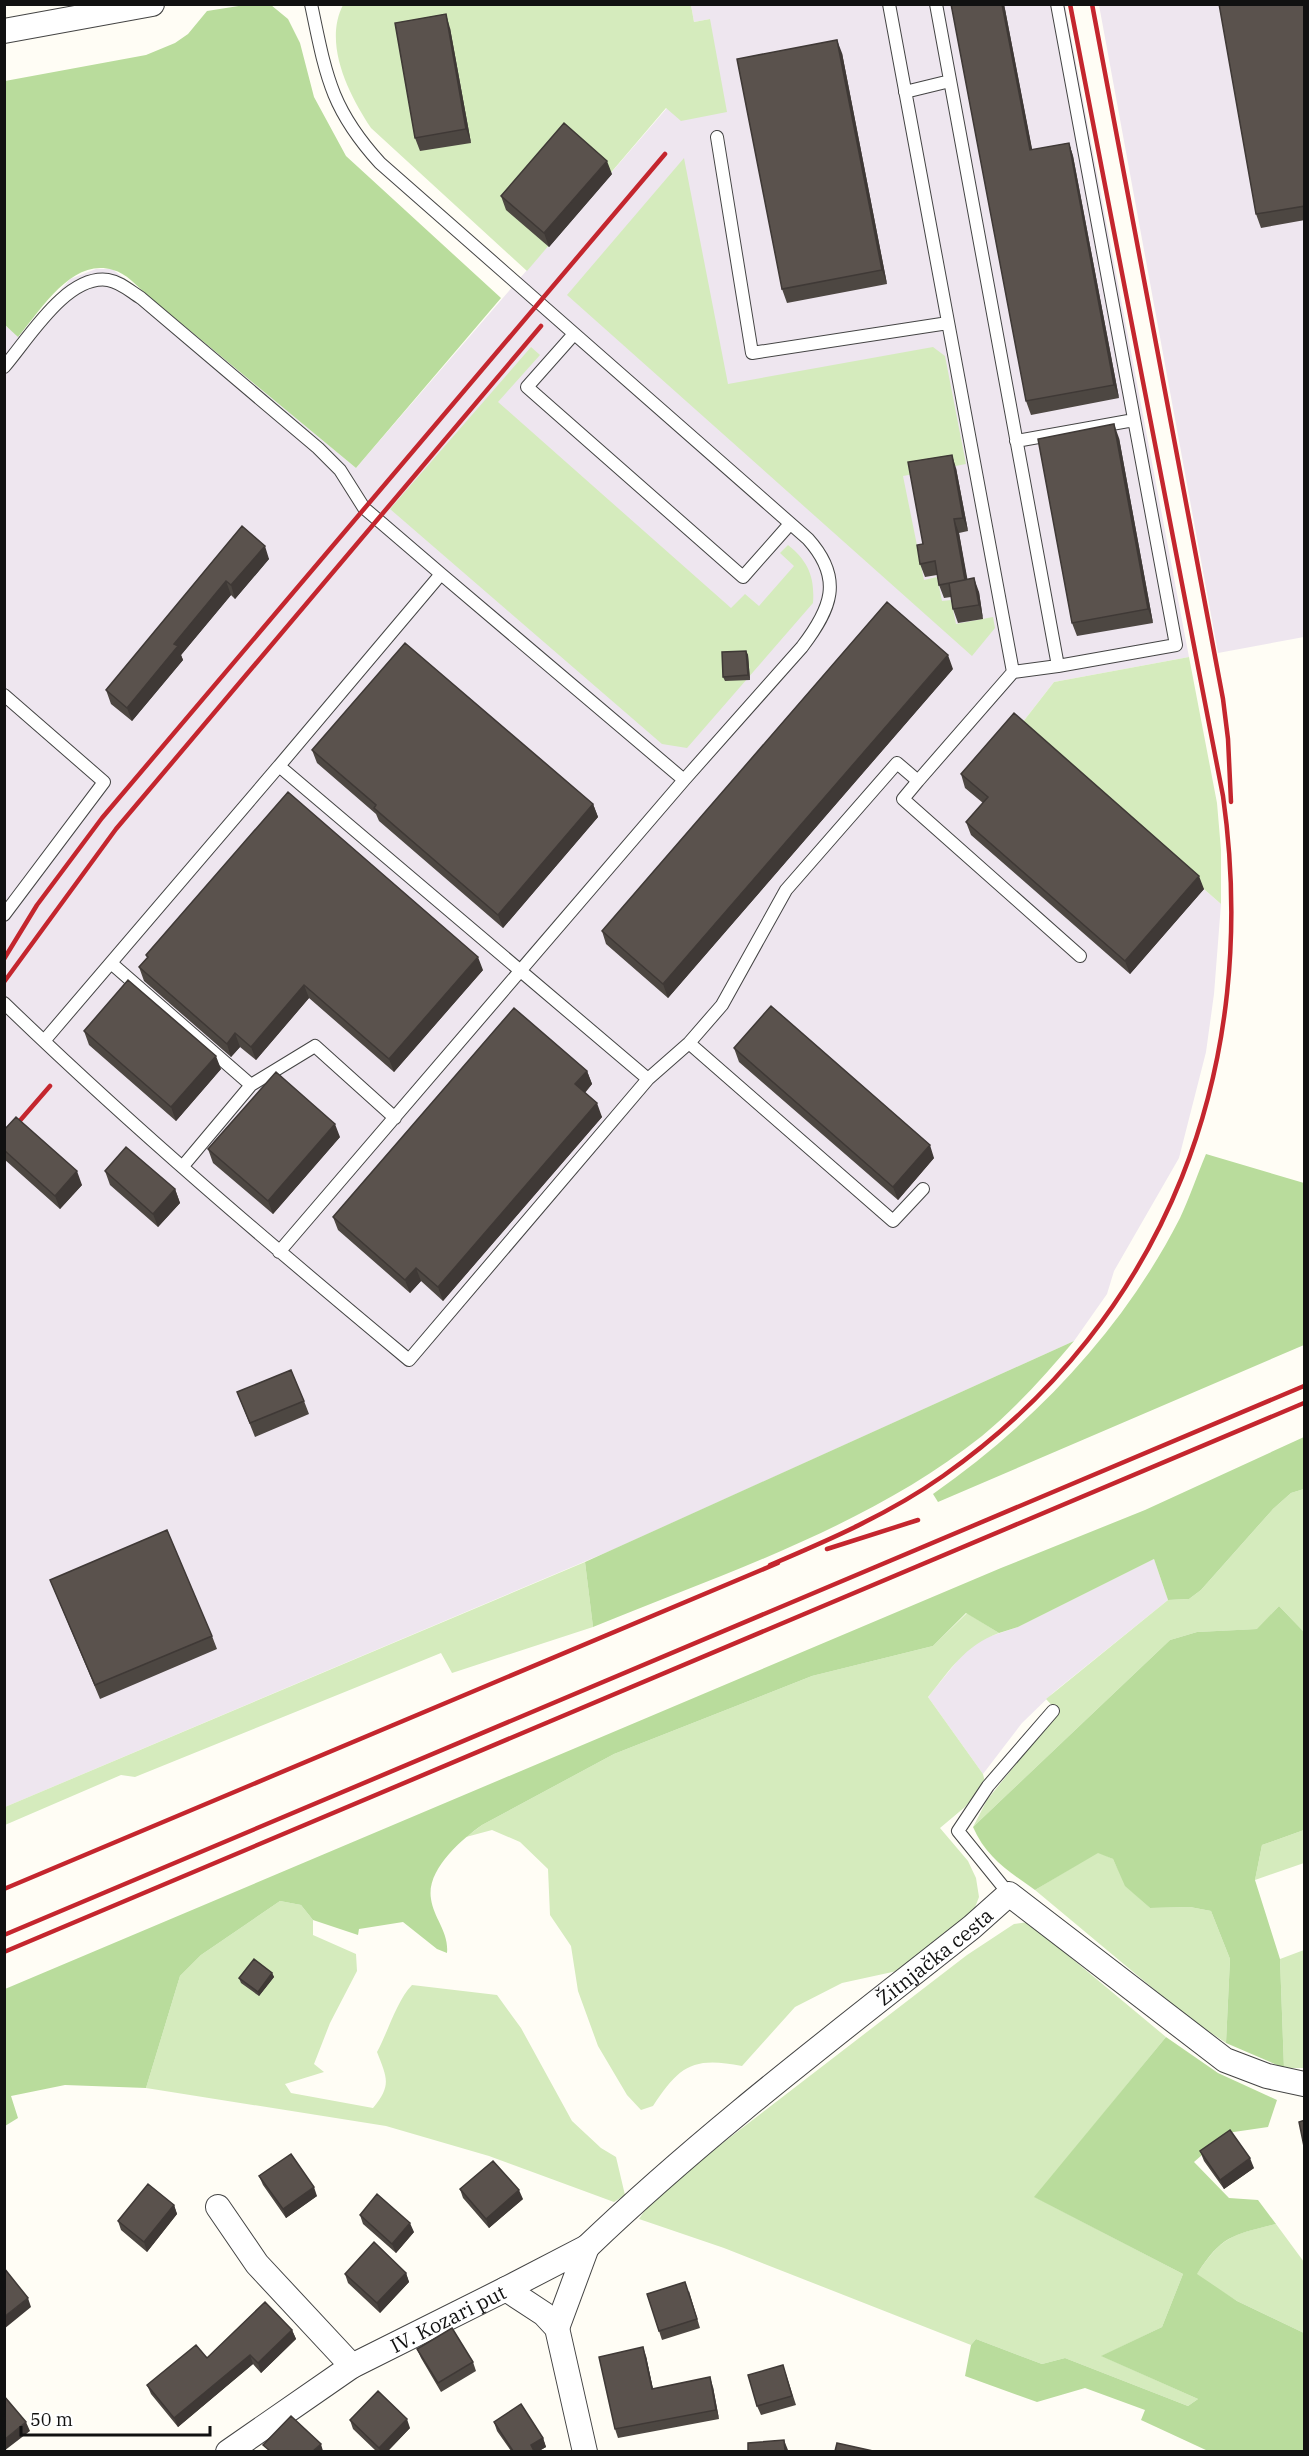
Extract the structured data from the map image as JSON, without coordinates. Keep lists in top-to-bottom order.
{
  "streets": {
    "street": ["Žitnjačka cesta", "IV. Kozari put"]
  },
  "scale_bar": "50 m"
}
